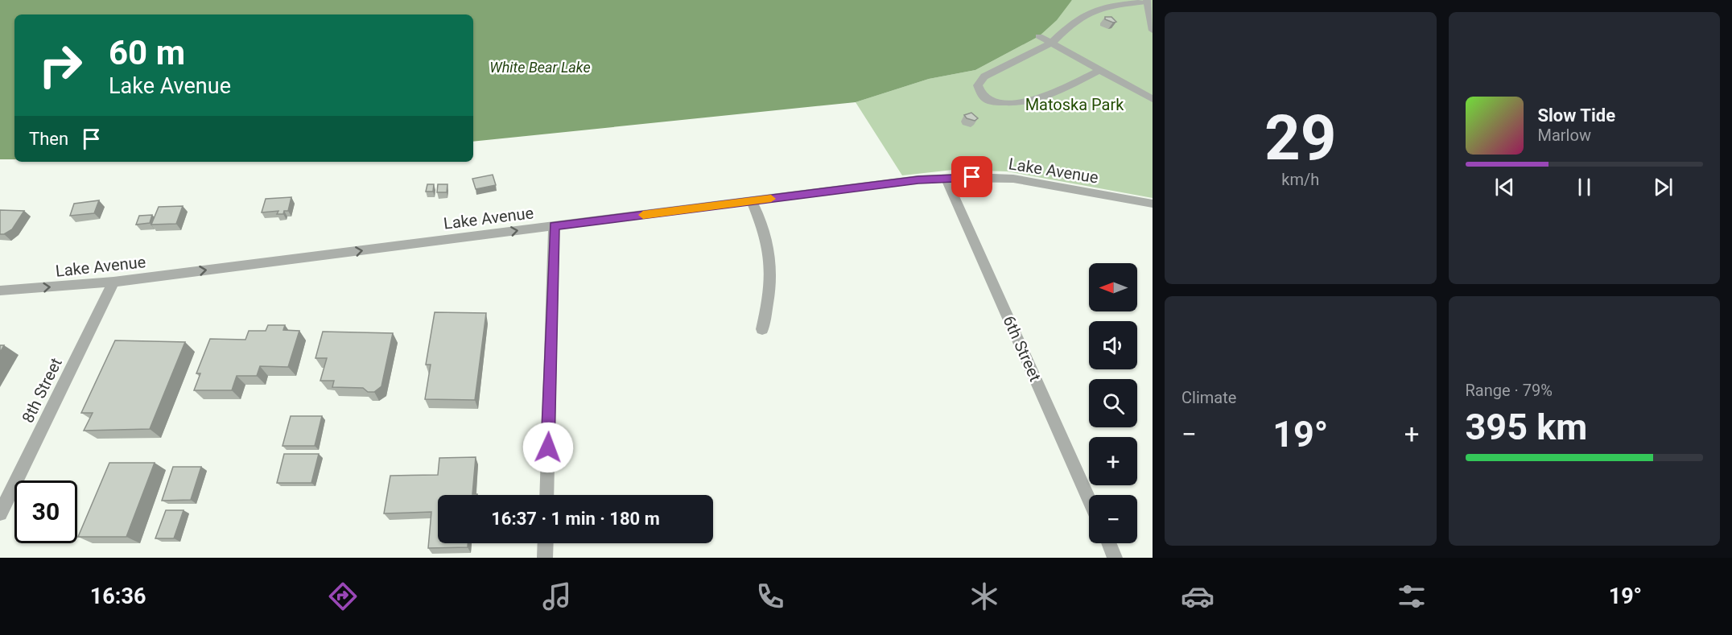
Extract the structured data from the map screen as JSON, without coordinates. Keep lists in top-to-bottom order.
{
  "streets": {
    "street": ["Lake Avenue", "6th Street", "8th Street"]
  },
  "crossings": [
    ["Lake Avenue", "6th Street"],
    ["Lake Avenue", "8th Street"]
  ],
  "one_way": ["Lake Avenue"],
  "water": ["White Bear Lake"],
  "parks": ["Matoska Park"],
  "north": "left",
  "page": {
    "tile": [
      ["29", "km/h"],
      "Climate",
      ["Range · 79%", "395 km"]
    ],
    "turn": ["60 m", "Lake Avenue"],
    "song": ["Slow Tide", "Marlow"],
    "then": "Then",
    "map_buttons": ["+", "−"],
    "heat": ["−", "19°", "+"],
    "limit": "30",
    "trip": "16:37 · 1 min · 180 m",
    "tabs": ["16:36", "19°"]
  }
}
